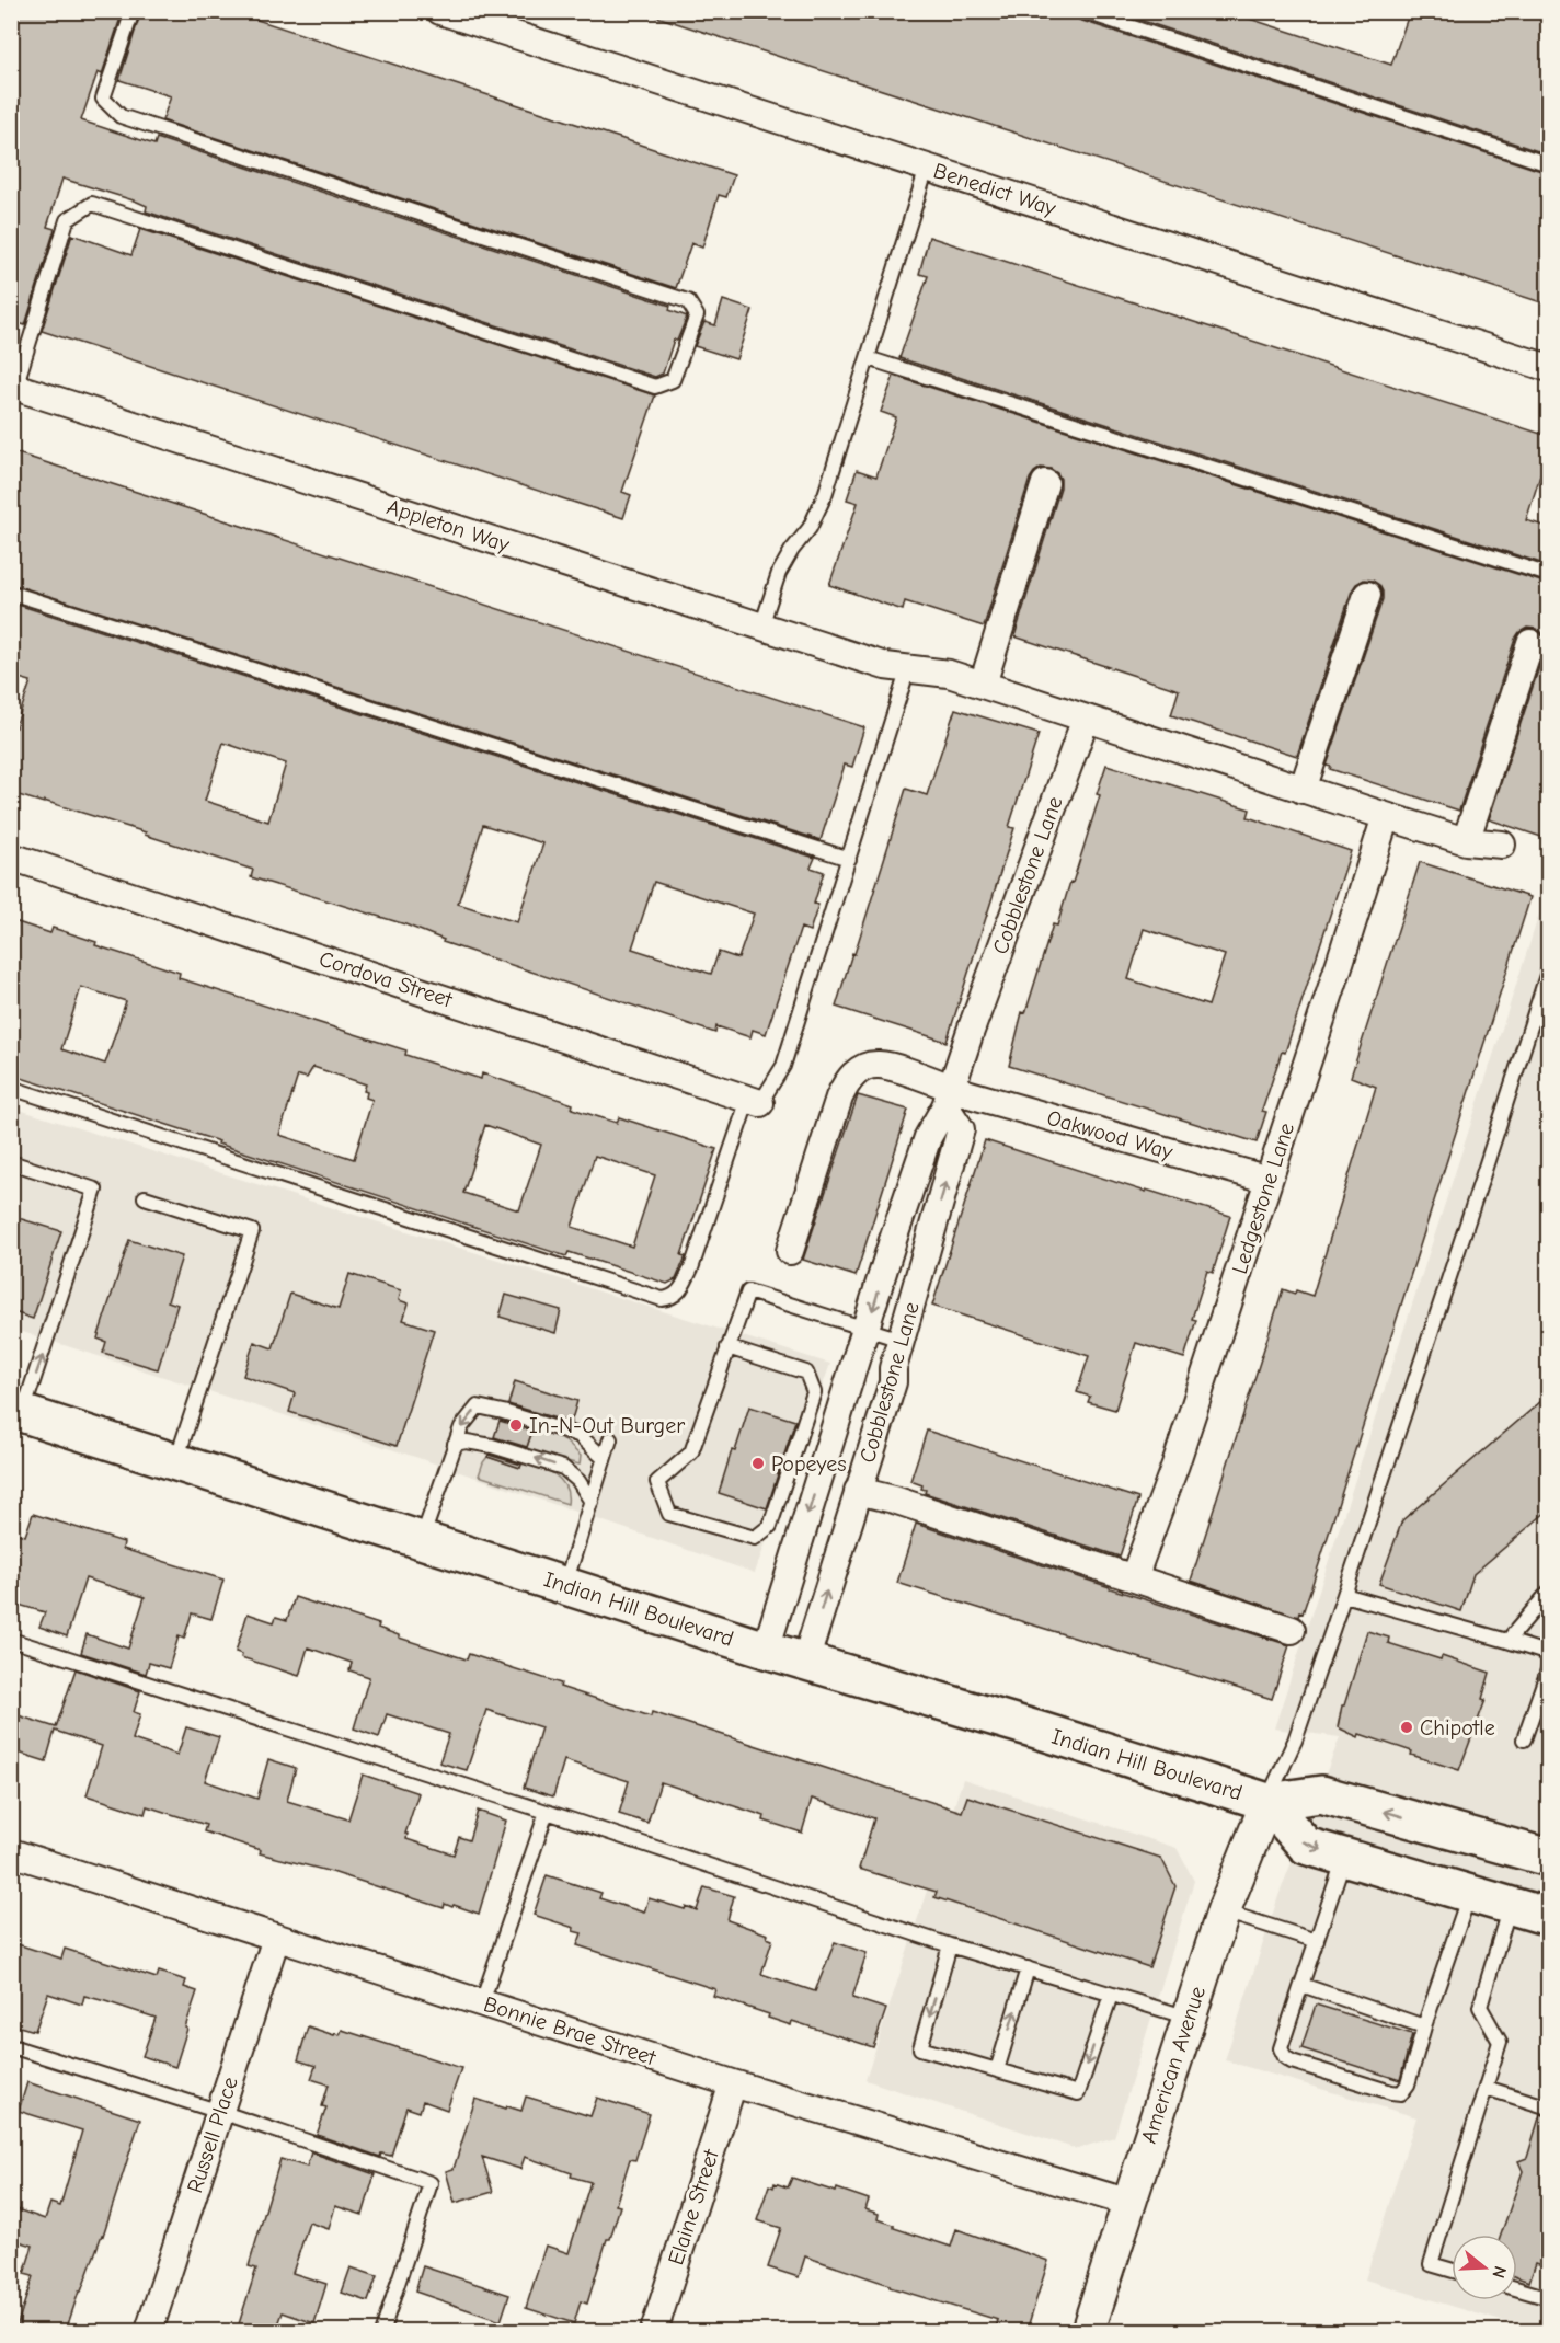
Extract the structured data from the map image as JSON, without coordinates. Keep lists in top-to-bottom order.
{
  "streets": {
    "main road": ["Indian Hill Boulevard"],
    "street": [
      "Benedict Way",
      "Appleton Way",
      "Cobblestone Lane",
      "Cordova Street",
      "Oakwood Way",
      "Ledgestone Lane",
      "Bonnie Brae Street",
      "American Avenue",
      "Russell Place",
      "Elaine Street"
    ]
  },
  "crossings": [
    ["Appleton Way", "Cobblestone Lane"],
    ["Appleton Way", "Ledgestone Lane"],
    ["Cobblestone Lane", "Oakwood Way"],
    ["Cobblestone Lane", "Indian Hill Boulevard"],
    ["Oakwood Way", "Ledgestone Lane"],
    ["Indian Hill Boulevard", "American Avenue"],
    ["Bonnie Brae Street", "American Avenue"],
    ["Bonnie Brae Street", "Russell Place"],
    ["Bonnie Brae Street", "Elaine Street"]
  ],
  "places": ["In-N-Out Burger", "Popeyes", "Chipotle"],
  "north": "right"
}
